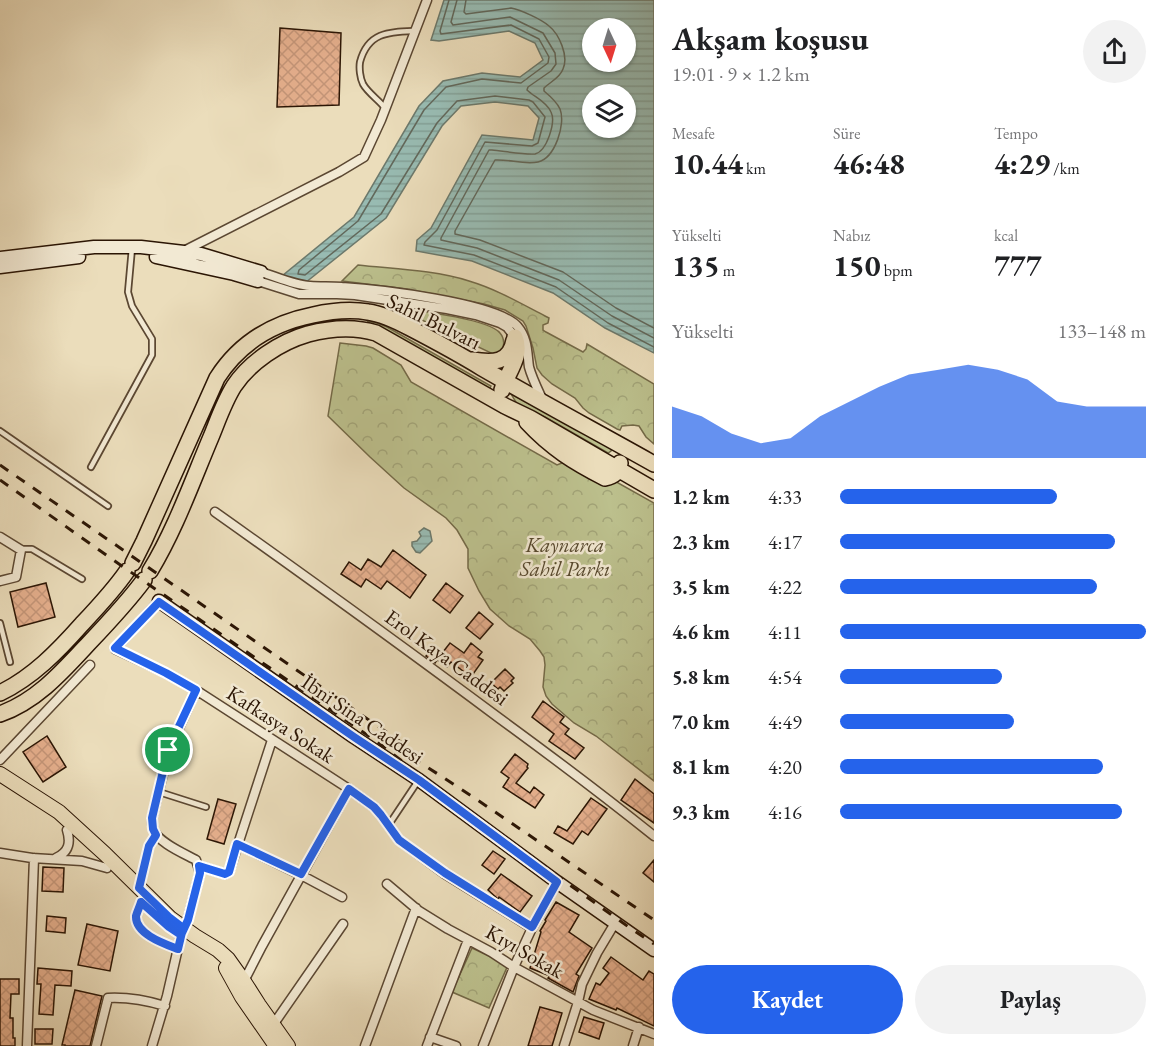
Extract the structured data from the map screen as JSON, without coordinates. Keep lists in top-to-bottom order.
{
  "streets": {
    "highway": ["Sahil Bulvarı"],
    "street": [
      "Erol Kaya Caddesi",
      "İbni Sina Caddesi",
      "Kafkasya Sokak",
      "Kıyı Sokak"
    ]
  },
  "crossings": [
    ["İbni Sina Caddesi", "Kafkasya Sokak"]
  ],
  "parks": ["Kaynarca Sahil Parkı"],
  "north": "bottom",
  "page": {
    "heading": ["Akşam koşusu", "19:01 · 9 × 1.2 km"],
    "stats": [
      ["Mesafe", "10.44 km"],
      ["Süre", "46:48"],
      ["Tempo", "4:29 /km"],
      ["Yükselti", "135 m"],
      ["Nabız", "150 bpm"],
      ["kcal", "777"]
    ],
    "chart": ["Yükselti", "133–148 m"],
    "list": [
      {
        "name": "1.2 km",
        "note": "4:33"
      },
      {
        "name": "2.3 km",
        "note": "4:17"
      },
      {
        "name": "3.5 km",
        "note": "4:22"
      },
      {
        "name": "4.6 km",
        "note": "4:11"
      },
      {
        "name": "5.8 km",
        "note": "4:54"
      },
      {
        "name": "7.0 km",
        "note": "4:49"
      },
      {
        "name": "8.1 km",
        "note": "4:20"
      },
      {
        "name": "9.3 km",
        "note": "4:16"
      }
    ],
    "buttons": ["Kaydet", "Paylaş"]
  }
}
